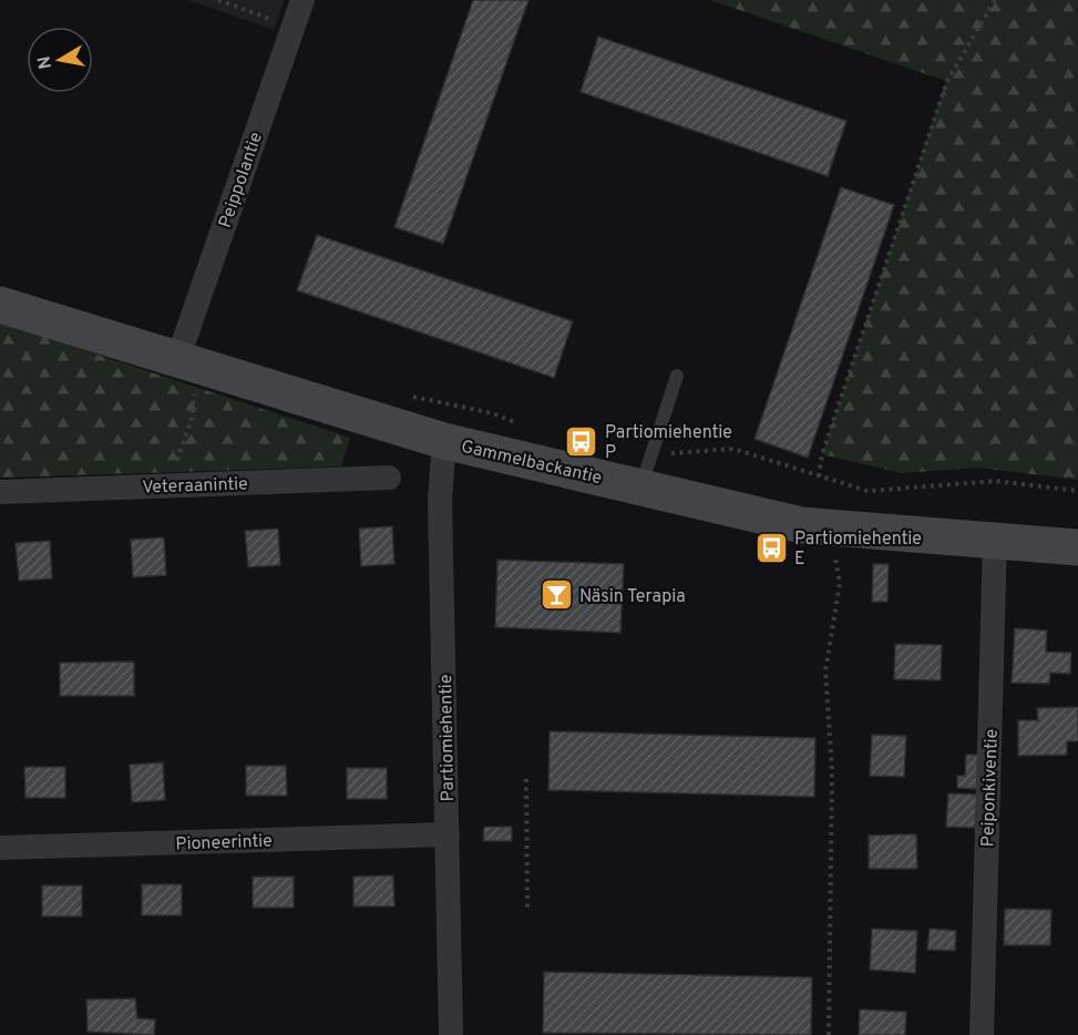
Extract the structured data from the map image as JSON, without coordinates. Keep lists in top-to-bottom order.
{
  "streets": {
    "street": [
      "Peippolantie",
      "Gammelbackantie",
      "Veteraanintie",
      "Partiomiehentie",
      "Peiponkiventie",
      "Pioneerintie"
    ]
  },
  "crossings": [
    ["Peippolantie", "Gammelbackantie"],
    ["Gammelbackantie", "Partiomiehentie"],
    ["Gammelbackantie", "Peiponkiventie"],
    ["Partiomiehentie", "Pioneerintie"]
  ],
  "places": {
    "bus stop": ["Partiomiehentie P", "Partiomiehentie E"],
    "bar": ["Näsin Terapia"]
  },
  "north": "left"
}
